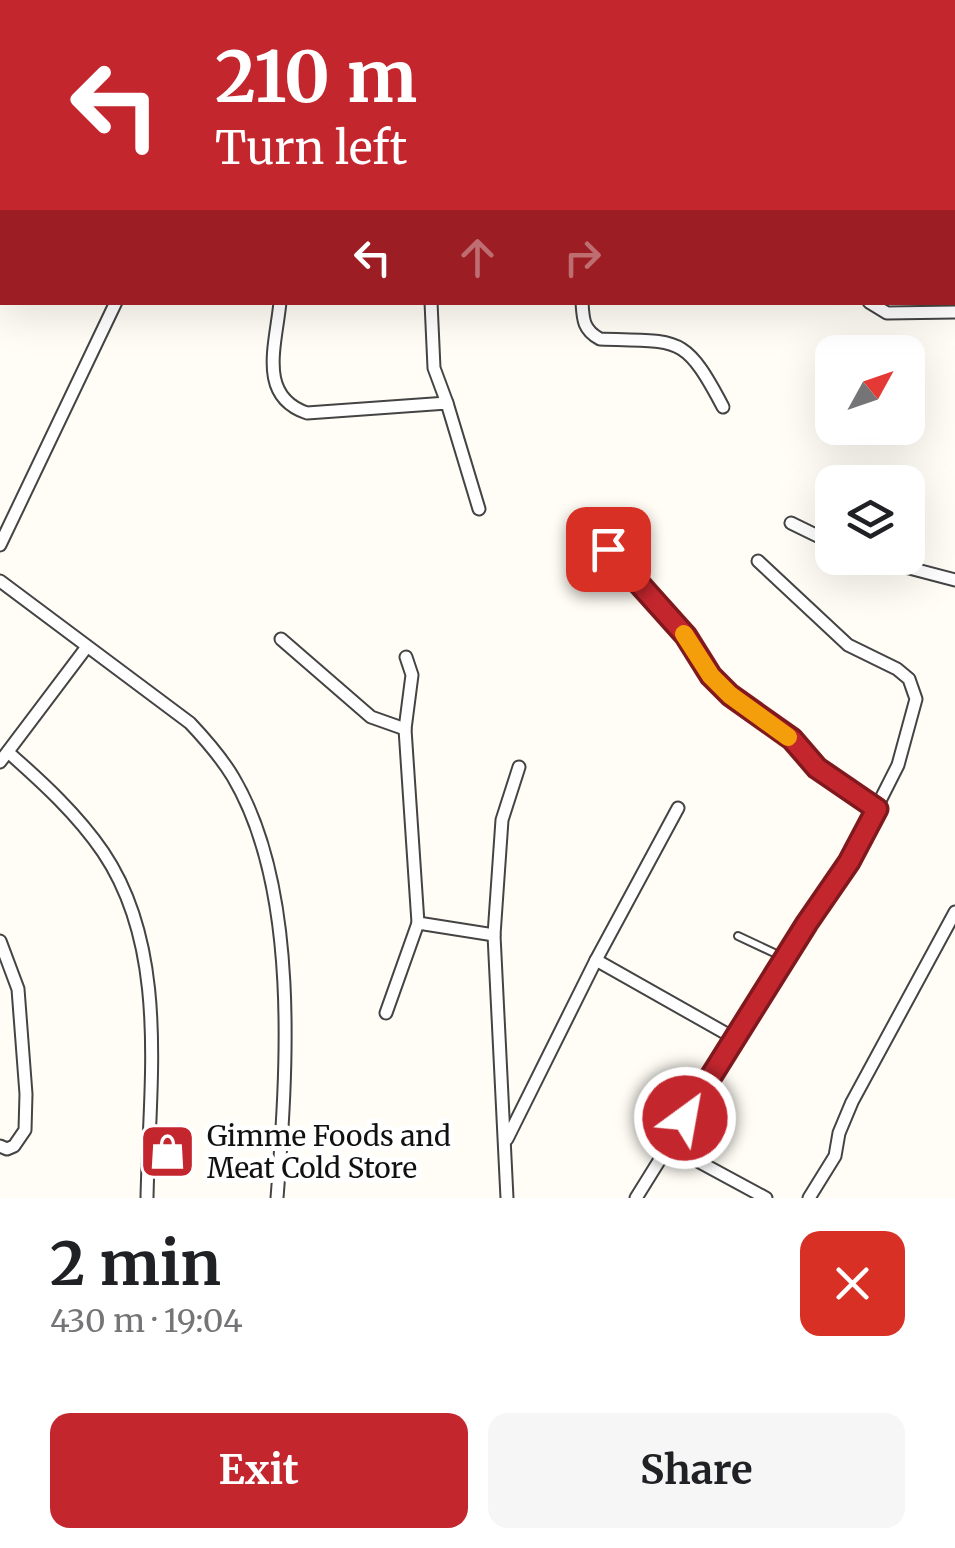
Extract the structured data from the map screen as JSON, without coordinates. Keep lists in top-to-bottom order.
{
  "places": {
    "shop": ["Gimme Foods and Meat Cold Store"]
  },
  "north": "top right",
  "page": {
    "turn": ["210 m", "Turn left"],
    "heading": ["2 min", "430 m · 19:04"],
    "buttons": ["Exit", "Share"]
  }
}
